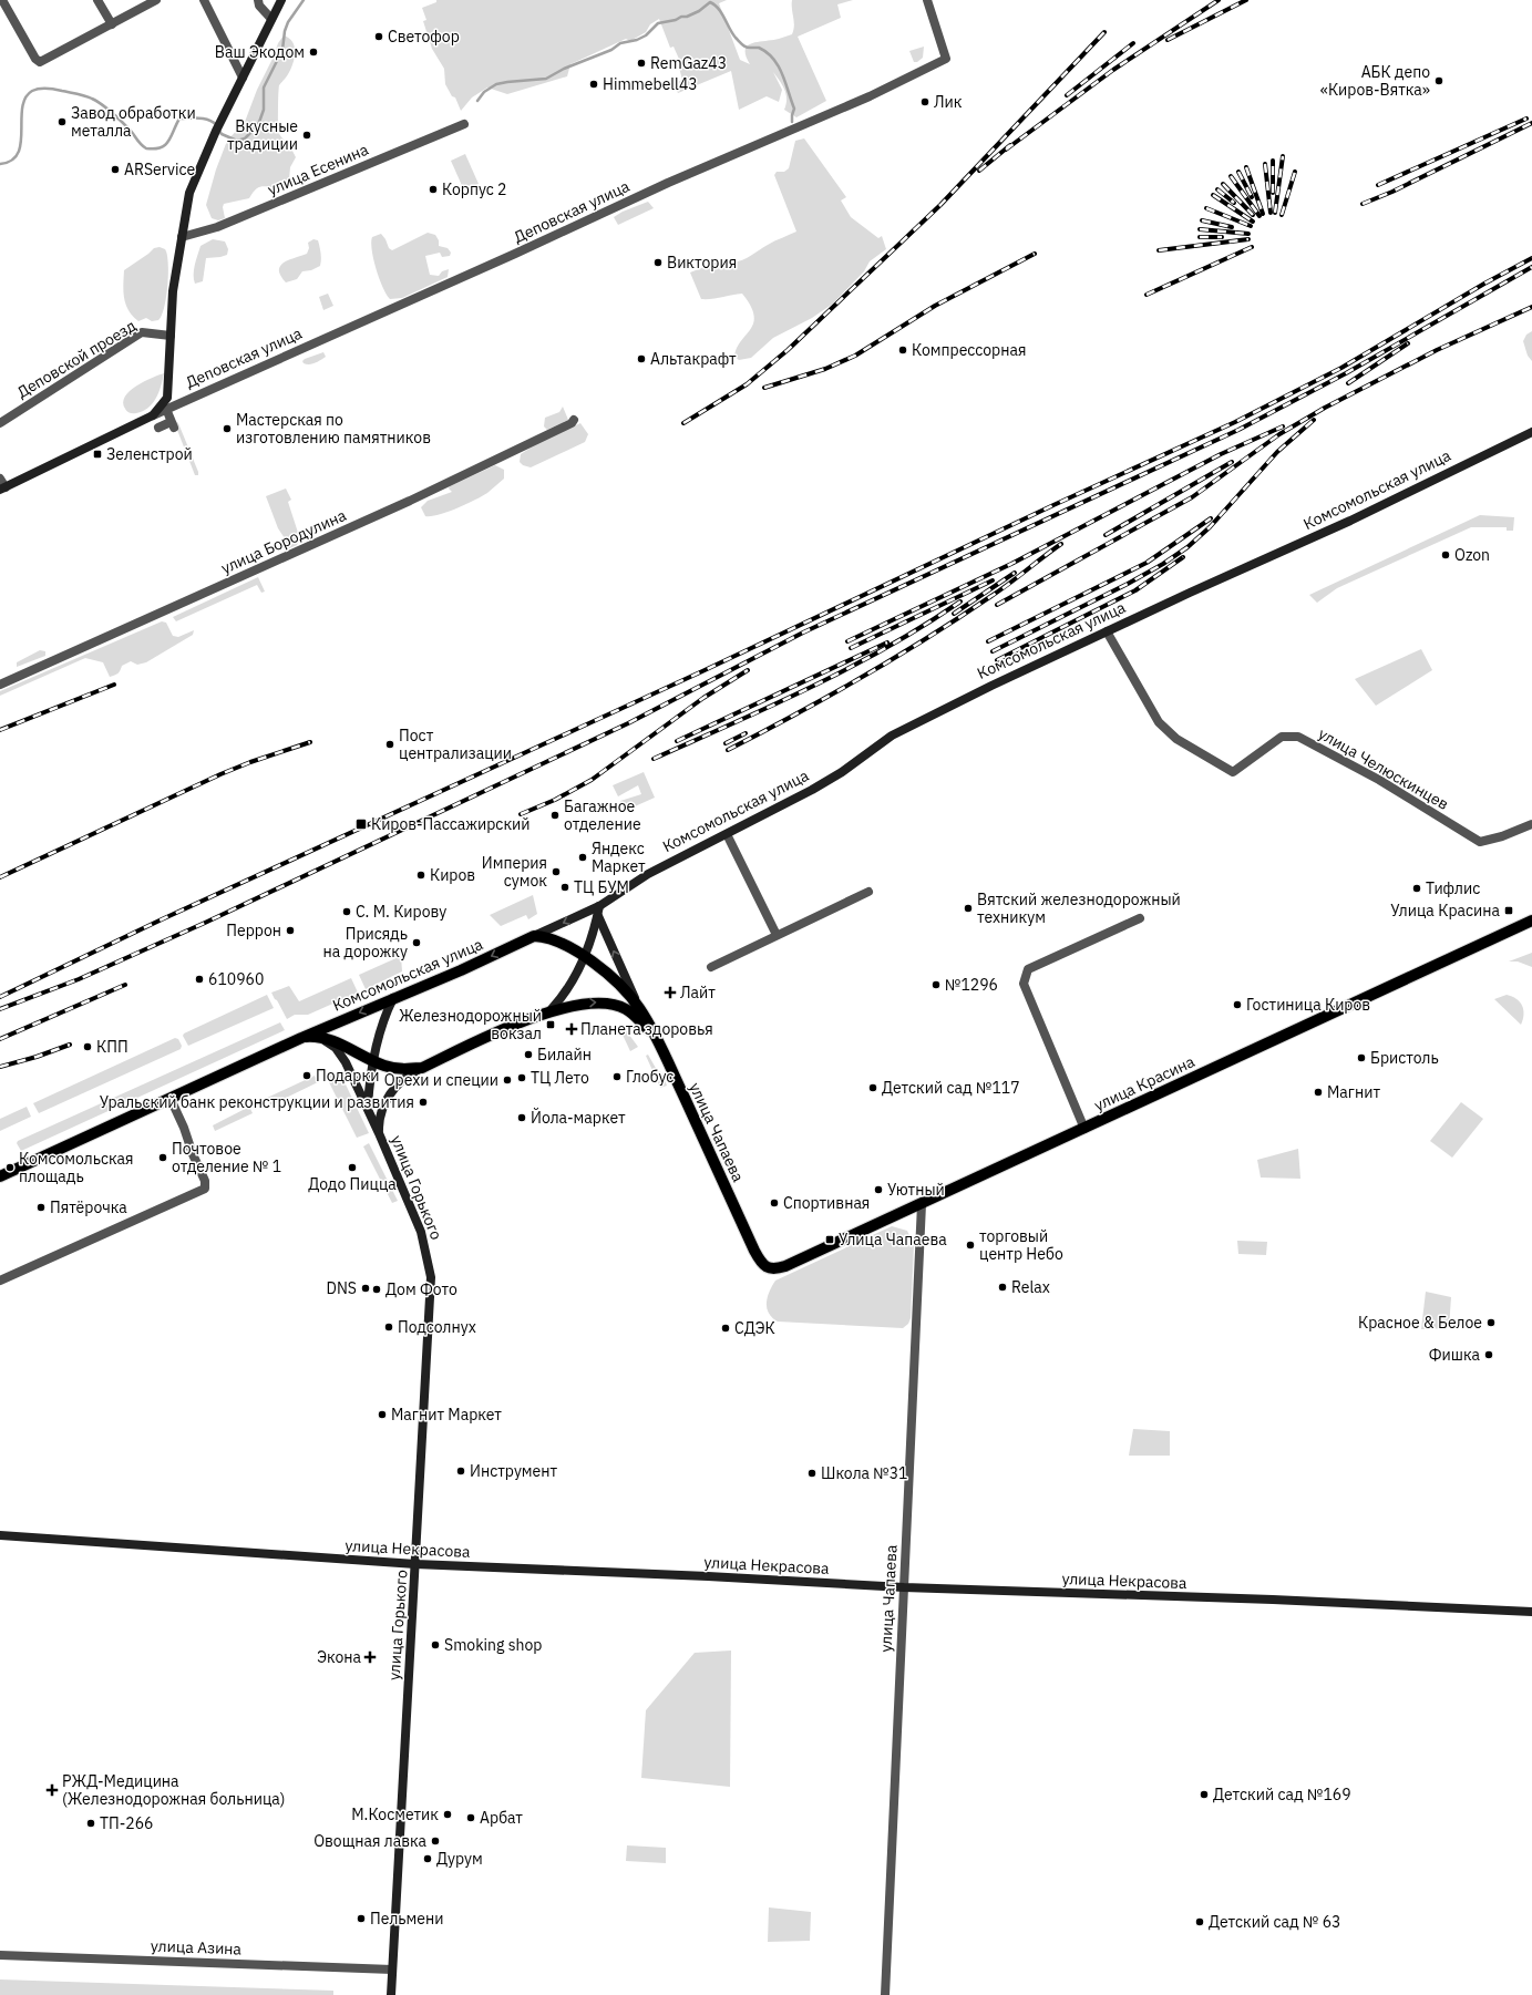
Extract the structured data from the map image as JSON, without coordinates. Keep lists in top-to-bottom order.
{
  "streets": {
    "main road": ["Комсомольская улица", "улица Красина", "улица Чапаева"],
    "street": [
      "улица Есенина",
      "Деповская улица",
      "Деповской проезд",
      "улица Бородулина",
      "улица Челюскинцев",
      "улица Горького",
      "улица Некрасова",
      "улица Азина"
    ]
  },
  "crossings": [
    ["улица Есенина", "Деповская улица"],
    ["Деповская улица", "Деповской проезд"],
    ["Комсомольская улица", "улица Челюскинцев"],
    ["Комсомольская улица", "улица Чапаева"],
    ["Комсомольская улица", "улица Горького"],
    ["улица Красина", "улица Чапаева"],
    ["улица Чапаева", "улица Некрасова"],
    ["улица Горького", "улица Некрасова"],
    ["улица Горького", "улица Азина"]
  ],
  "places": {
    "other": [
      "Светофор",
      "Ваш Экодом",
      "RemGaz43",
      "АБК депо «Киров-Вятка»",
      "Himmebell43",
      "Лик",
      "Завод обработки металла",
      "Вкусные традиции",
      "ARService",
      "Корпус 2",
      "Виктория",
      "Компрессорная",
      "Альтакрафт",
      "Мастерская по изготовлению памятников",
      "Ozon",
      "Пост централизации",
      "Багажное отделение",
      "Яндекс Маркет",
      "Империя сумок",
      "Киров",
      "ТЦ БУМ",
      "Тифлис",
      "Вятский железнодорожный техникум",
      "С. М. Кирову",
      "Перрон",
      "Присядь на дорожку",
      "610960",
      "№1296",
      "Гостиница Киров",
      "КПП",
      "Билайн",
      "Бристоль",
      "Подарки",
      "Глобус",
      "ТЦ Лето",
      "Орехи и специи",
      "Детский сад №117",
      "Магнит",
      "Уральский банк реконструкции и развития",
      "Йола-маркет",
      "Почтовое отделение № 1",
      "Комсомольская площадь",
      "Додо Пицца",
      "Уютный",
      "Спортивная",
      "Пятёрочка",
      "торговый центр Небо",
      "Relax",
      "DNS",
      "Дом Фото",
      "Красное & Белое",
      "Подсолнух",
      "СДЭК",
      "Фишка",
      "Магнит Маркет",
      "Инструмент",
      "Школа №31",
      "Smoking shop",
      "Детский сад №169",
      "М.Косметик",
      "Арбат",
      "ТП-266",
      "Овощная лавка",
      "Дурум",
      "Пельмени",
      "Детский сад № 63"
    ],
    "transit": [
      "Зеленстрой",
      "Киров-Пассажирский",
      "Улица Красина",
      "Железнодорожный вокзал",
      "Улица Чапаева"
    ],
    "health": [
      "Лайт",
      "Планета здоровья",
      "Экона",
      "РЖД-Медицина (Железнодорожная больница)"
    ]
  }
}
